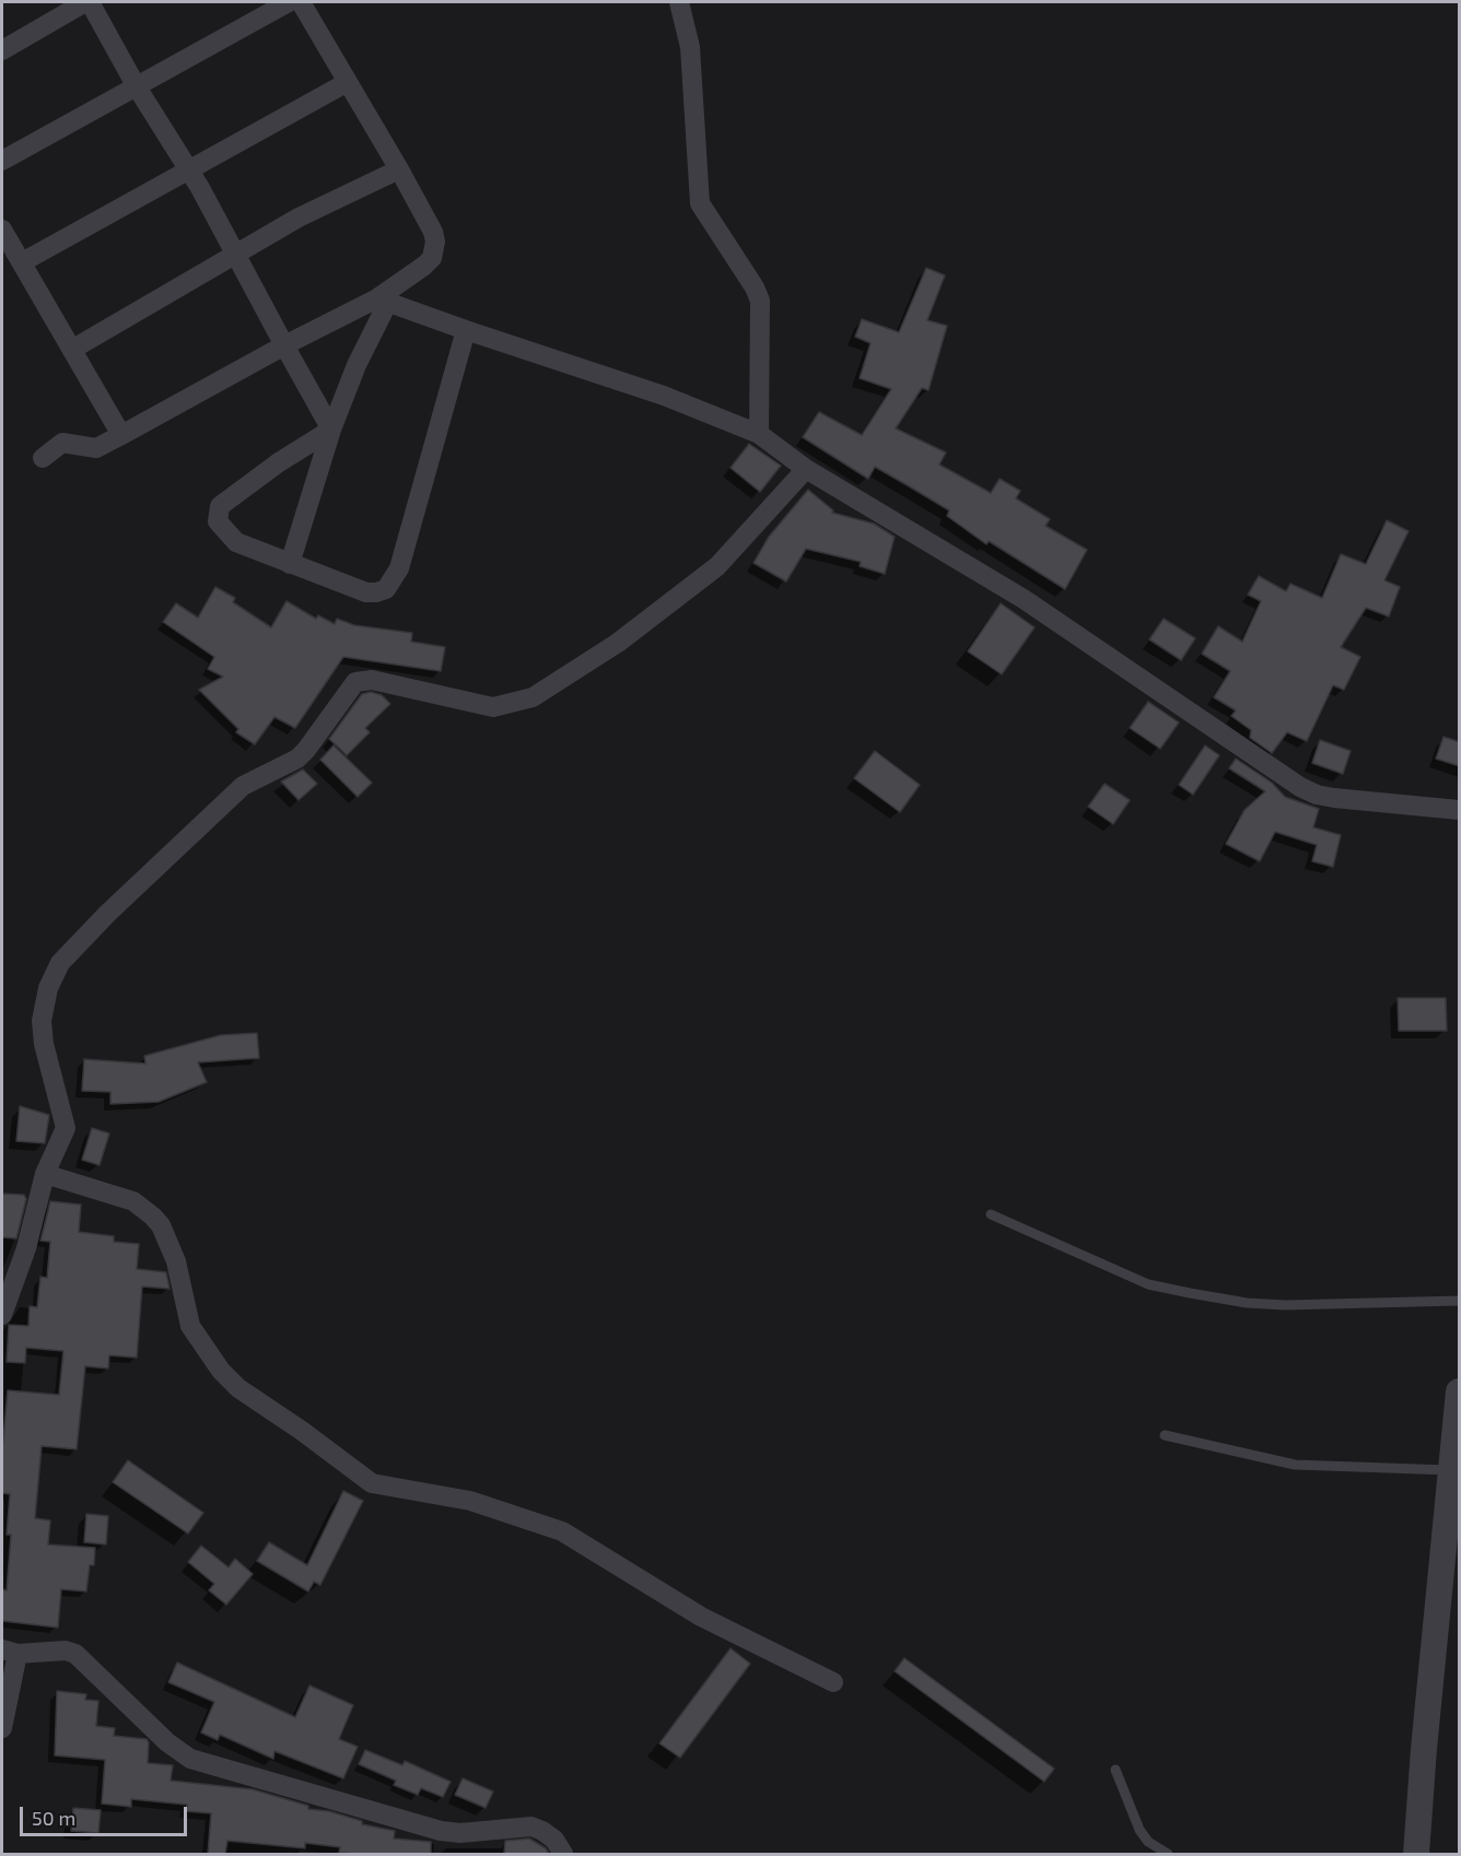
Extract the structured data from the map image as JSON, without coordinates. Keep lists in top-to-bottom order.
{
  "scale_bar": "50 m"
}
